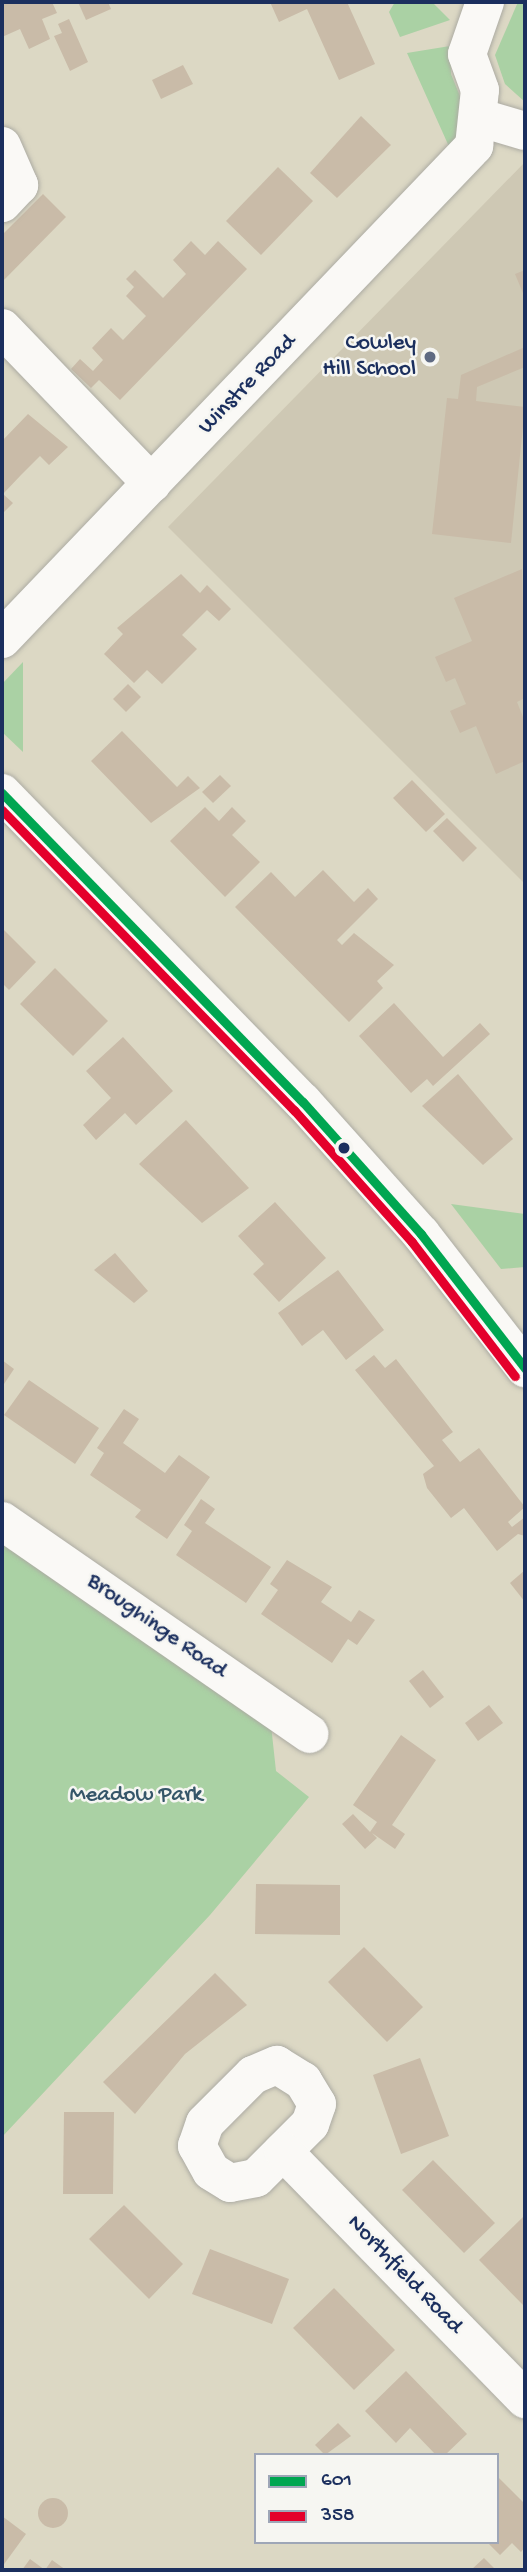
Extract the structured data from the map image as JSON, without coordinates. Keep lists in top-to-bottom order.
{
  "streets": {
    "street": ["Winstre Road", "Broughinge Road", "Northfield Road"]
  },
  "parks": ["Meadow Park"],
  "places": ["Cowley Hill School"],
  "lines": ["transit line 601", "transit line 358"],
  "legend": ["601", "358"]
}
